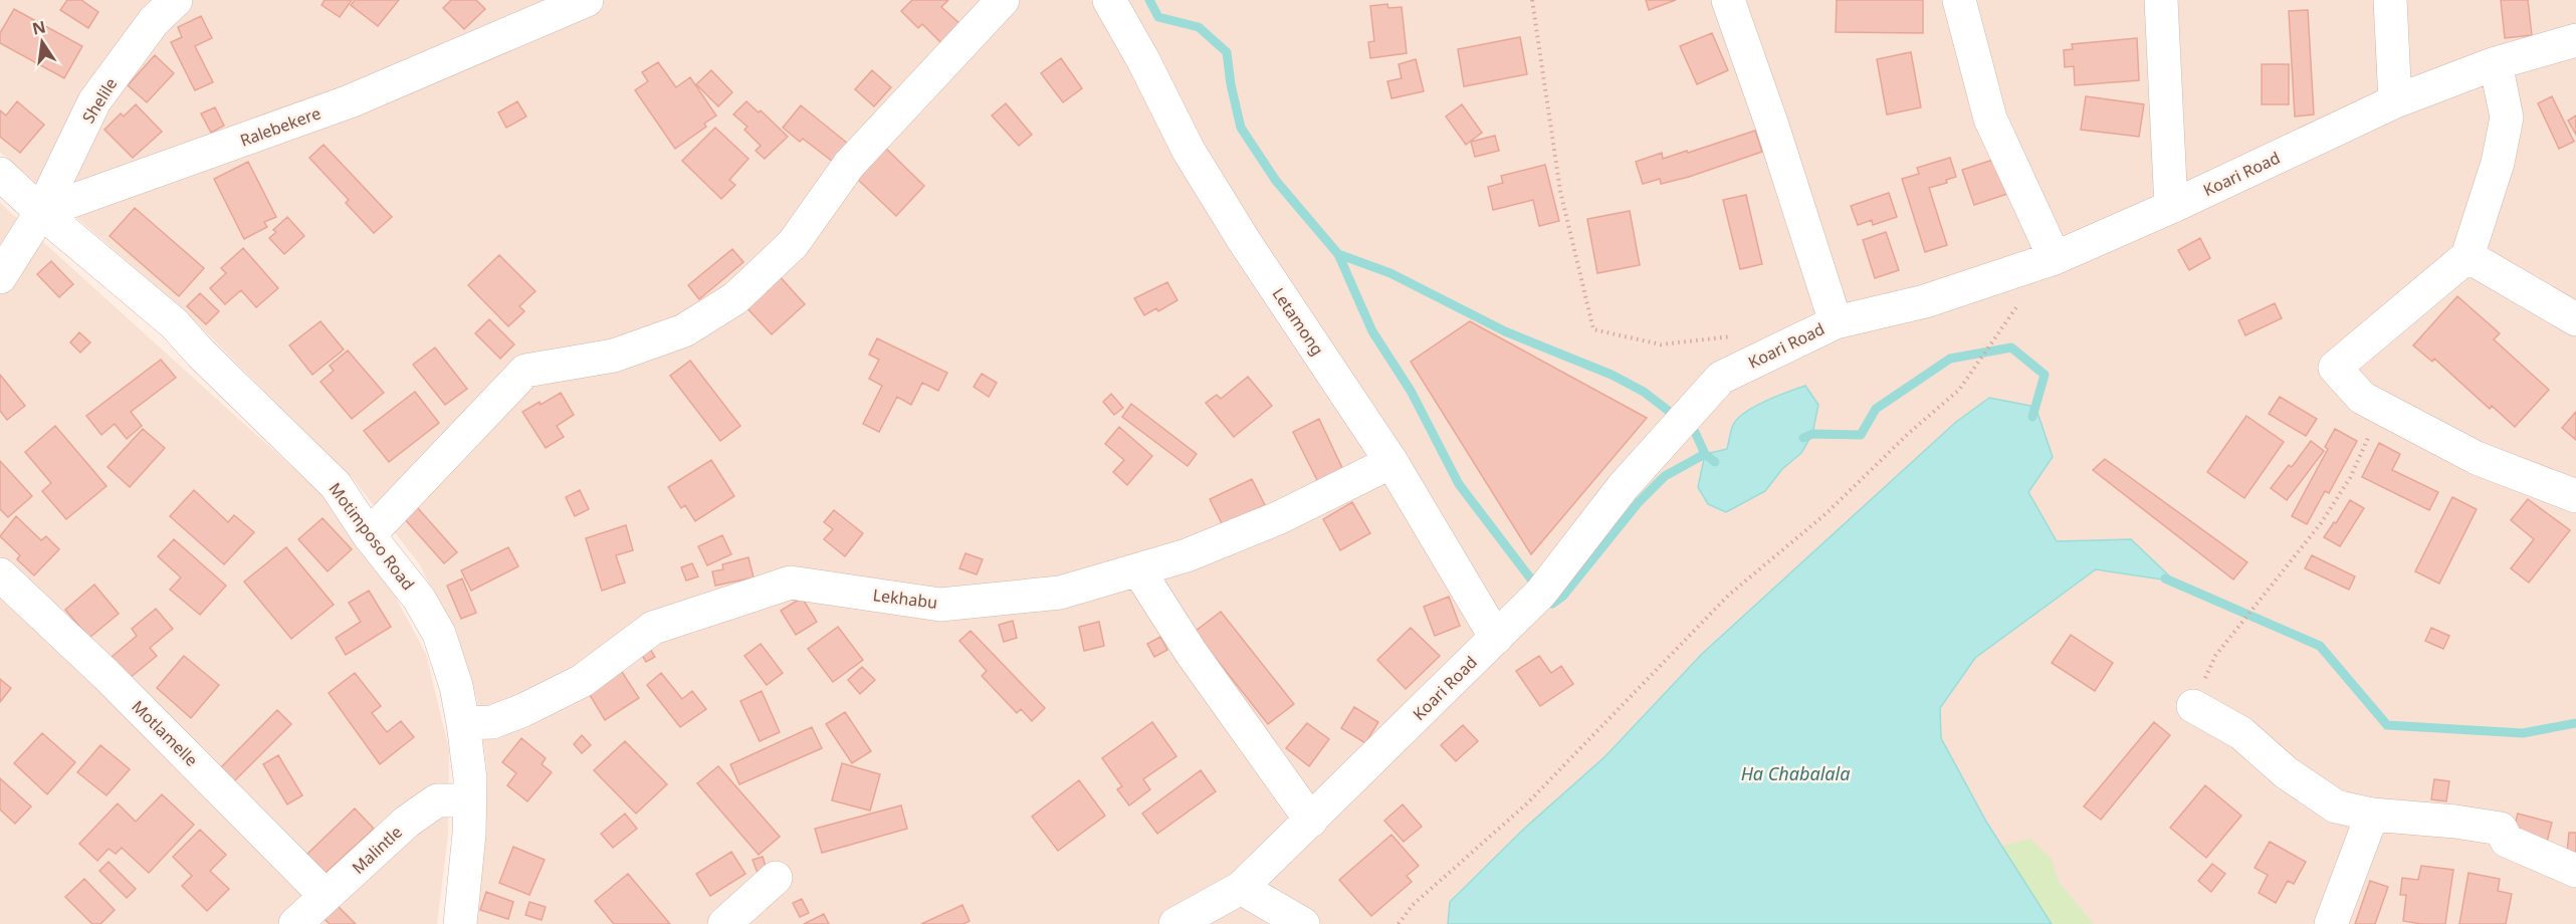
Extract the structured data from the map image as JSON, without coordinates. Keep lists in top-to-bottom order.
{
  "streets": {
    "street": [
      "Shelile",
      "Ralebekere",
      "Koari Road",
      "Letamong",
      "Motimposo Road",
      "Lekhabu",
      "Motlamelle",
      "Malintle"
    ]
  },
  "crossings": [
    ["Shelile", "Ralebekere"],
    ["Shelile", "Motimposo Road"],
    ["Ralebekere", "Motimposo Road"],
    ["Koari Road", "Letamong"],
    ["Letamong", "Lekhabu"],
    ["Motimposo Road", "Lekhabu"],
    ["Motimposo Road", "Malintle"],
    ["Motlamelle", "Malintle"]
  ],
  "water": ["Ha Chabalala"],
  "north": "top"
}
